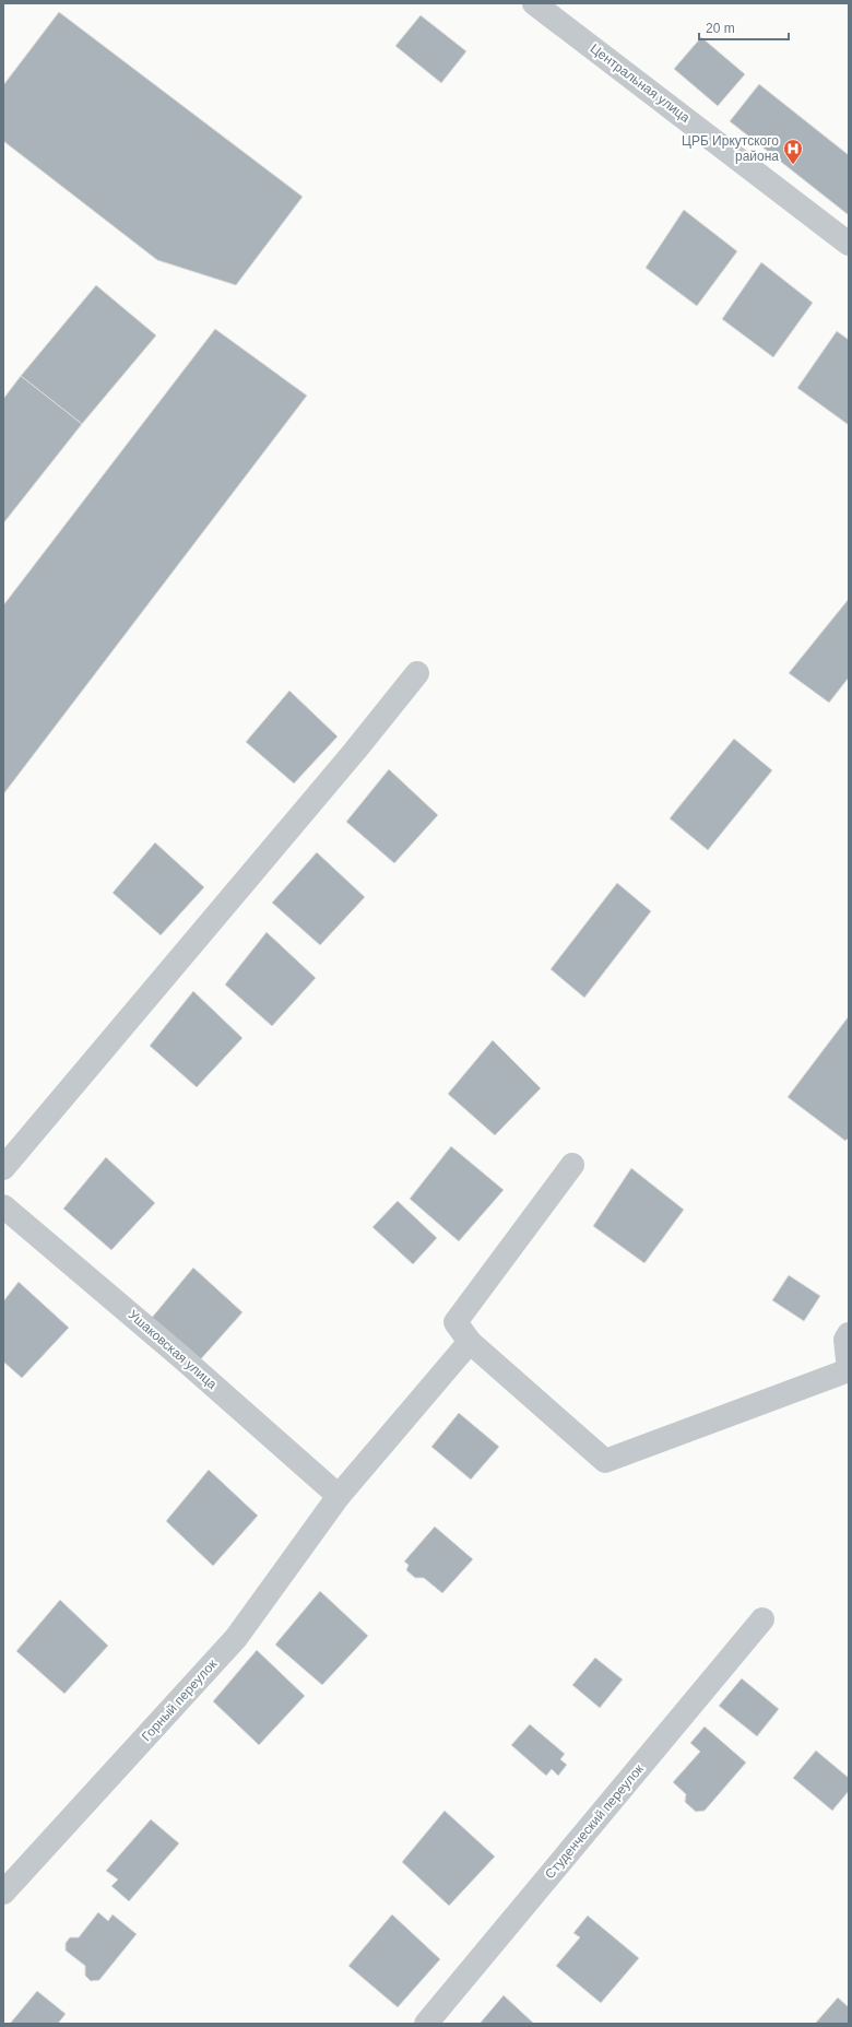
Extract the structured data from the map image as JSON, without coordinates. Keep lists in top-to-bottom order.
{
  "streets": {
    "street": [
      "Центральная улица",
      "Ушаковская улица",
      "Горный переулок",
      "Студенческий переулок"
    ]
  },
  "crossings": [
    ["Ушаковская улица", "Горный переулок"]
  ],
  "places": {
    "hospital": ["ЦРБ Иркутского района"]
  },
  "scale_bar": "20 m"
}
